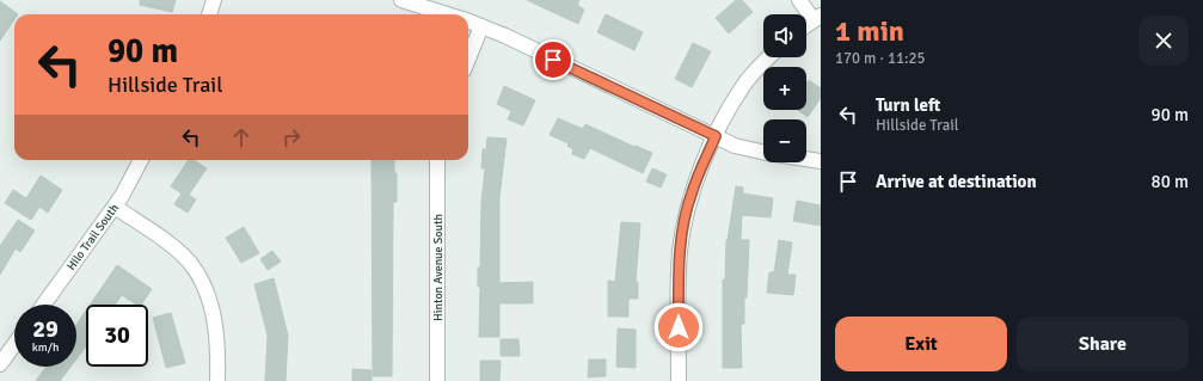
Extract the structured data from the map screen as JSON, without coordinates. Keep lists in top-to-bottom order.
{
  "streets": {
    "street": ["Hilo Trail South", "Hinton Avenue South"]
  },
  "page": {
    "heading": ["1 min", "170 m · 11:25"],
    "map_buttons": ["+", "−"],
    "turn": ["90 m", "Hillside Trail"],
    "list": [
      {
        "name": "Turn left",
        "note": "Hillside Trail",
        "value": "90 m"
      },
      {
        "name": "Arrive at destination",
        "value": "80 m"
      }
    ],
    "speed": "29 km/h",
    "limit": "30",
    "buttons": ["Exit", "Share"]
  }
}
